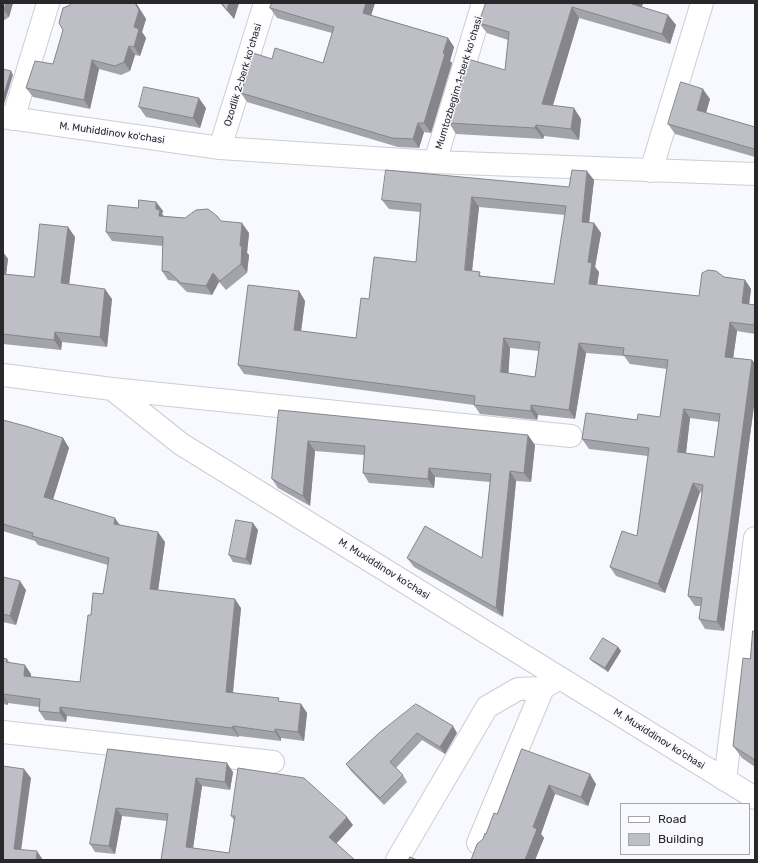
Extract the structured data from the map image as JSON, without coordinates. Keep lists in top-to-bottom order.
{
  "streets": {
    "street": [
      "Ozodlik 2-berk koʻchasi",
      "Mumtozbegim 1-berk koʻchasi",
      "M. Muhiddinov ko'chasi",
      "M. Muxiddinov ko'chasi"
    ]
  },
  "crossings": [
    ["Ozodlik 2-berk koʻchasi", "M. Muhiddinov ko'chasi"],
    ["Mumtozbegim 1-berk koʻchasi", "M. Muhiddinov ko'chasi"]
  ],
  "legend": ["Road", "Building"]
}
